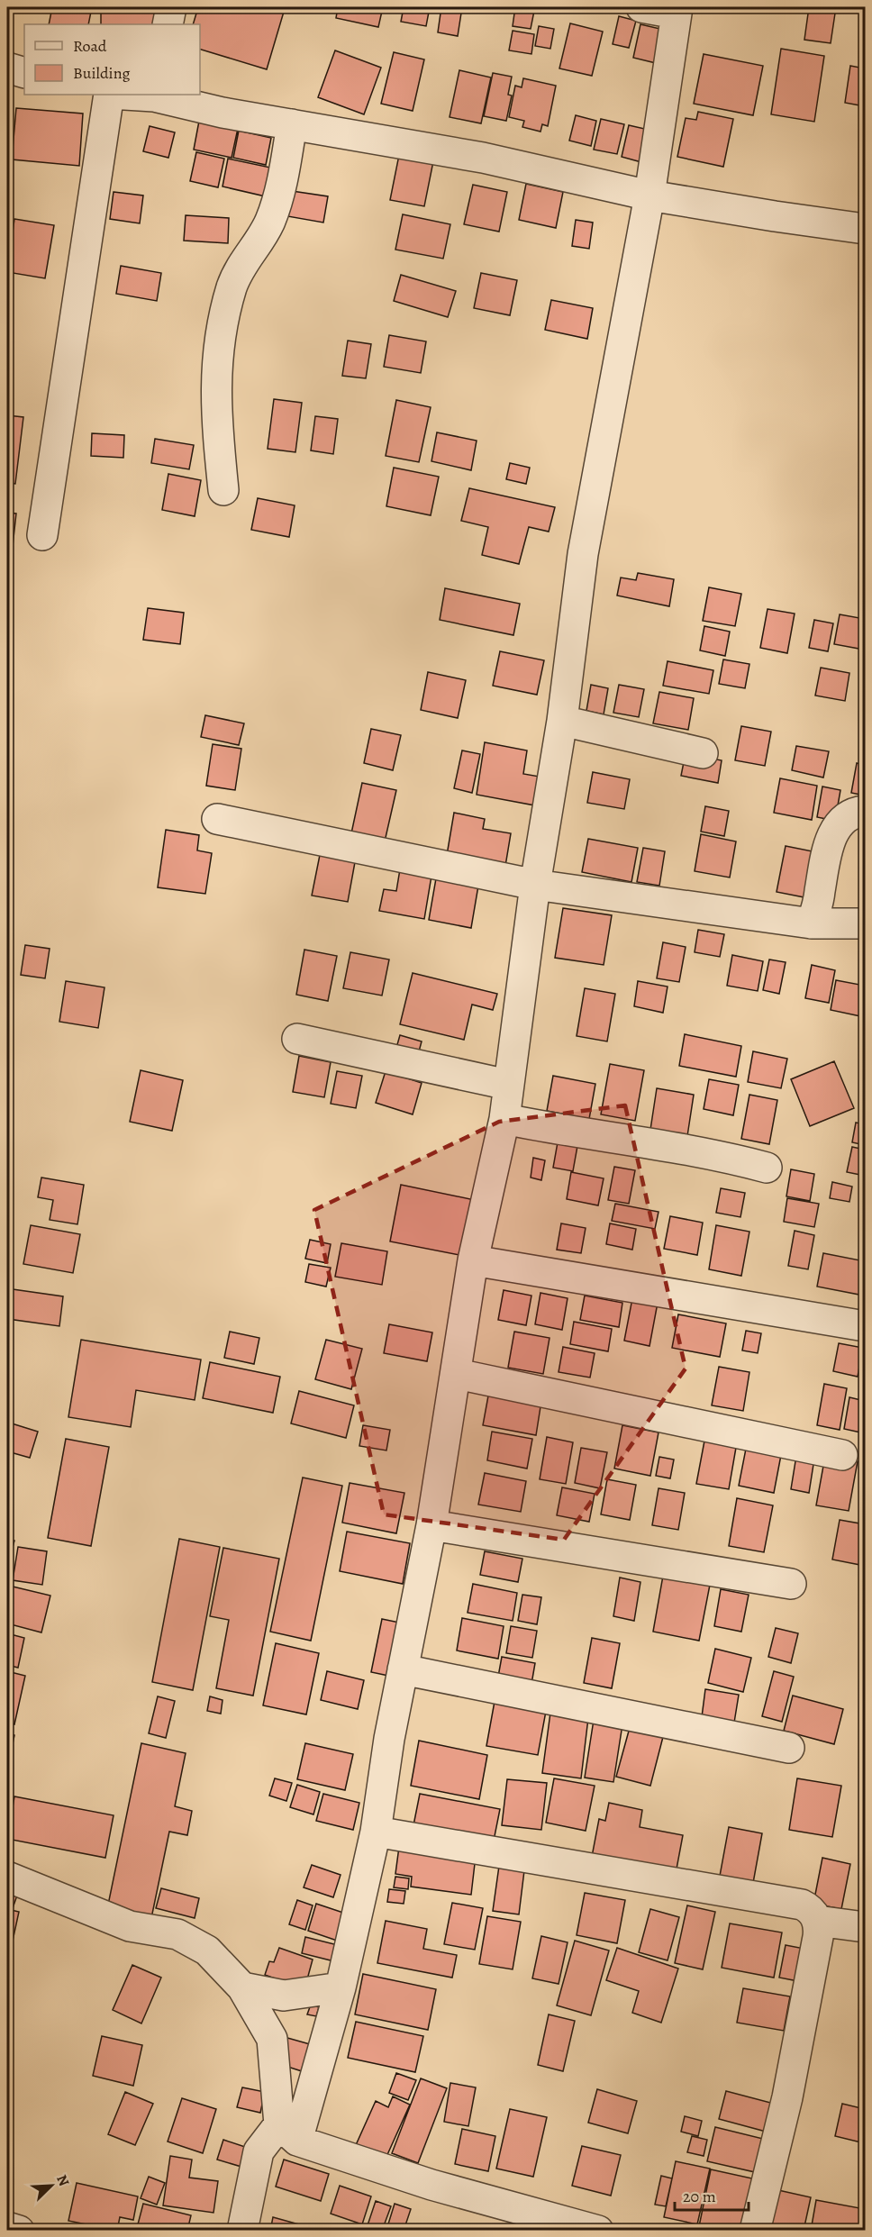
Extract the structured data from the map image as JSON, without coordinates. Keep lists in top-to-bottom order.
{
  "legend": ["Road", "Building"],
  "scale_bar": "20 m",
  "north": "top right"
}
